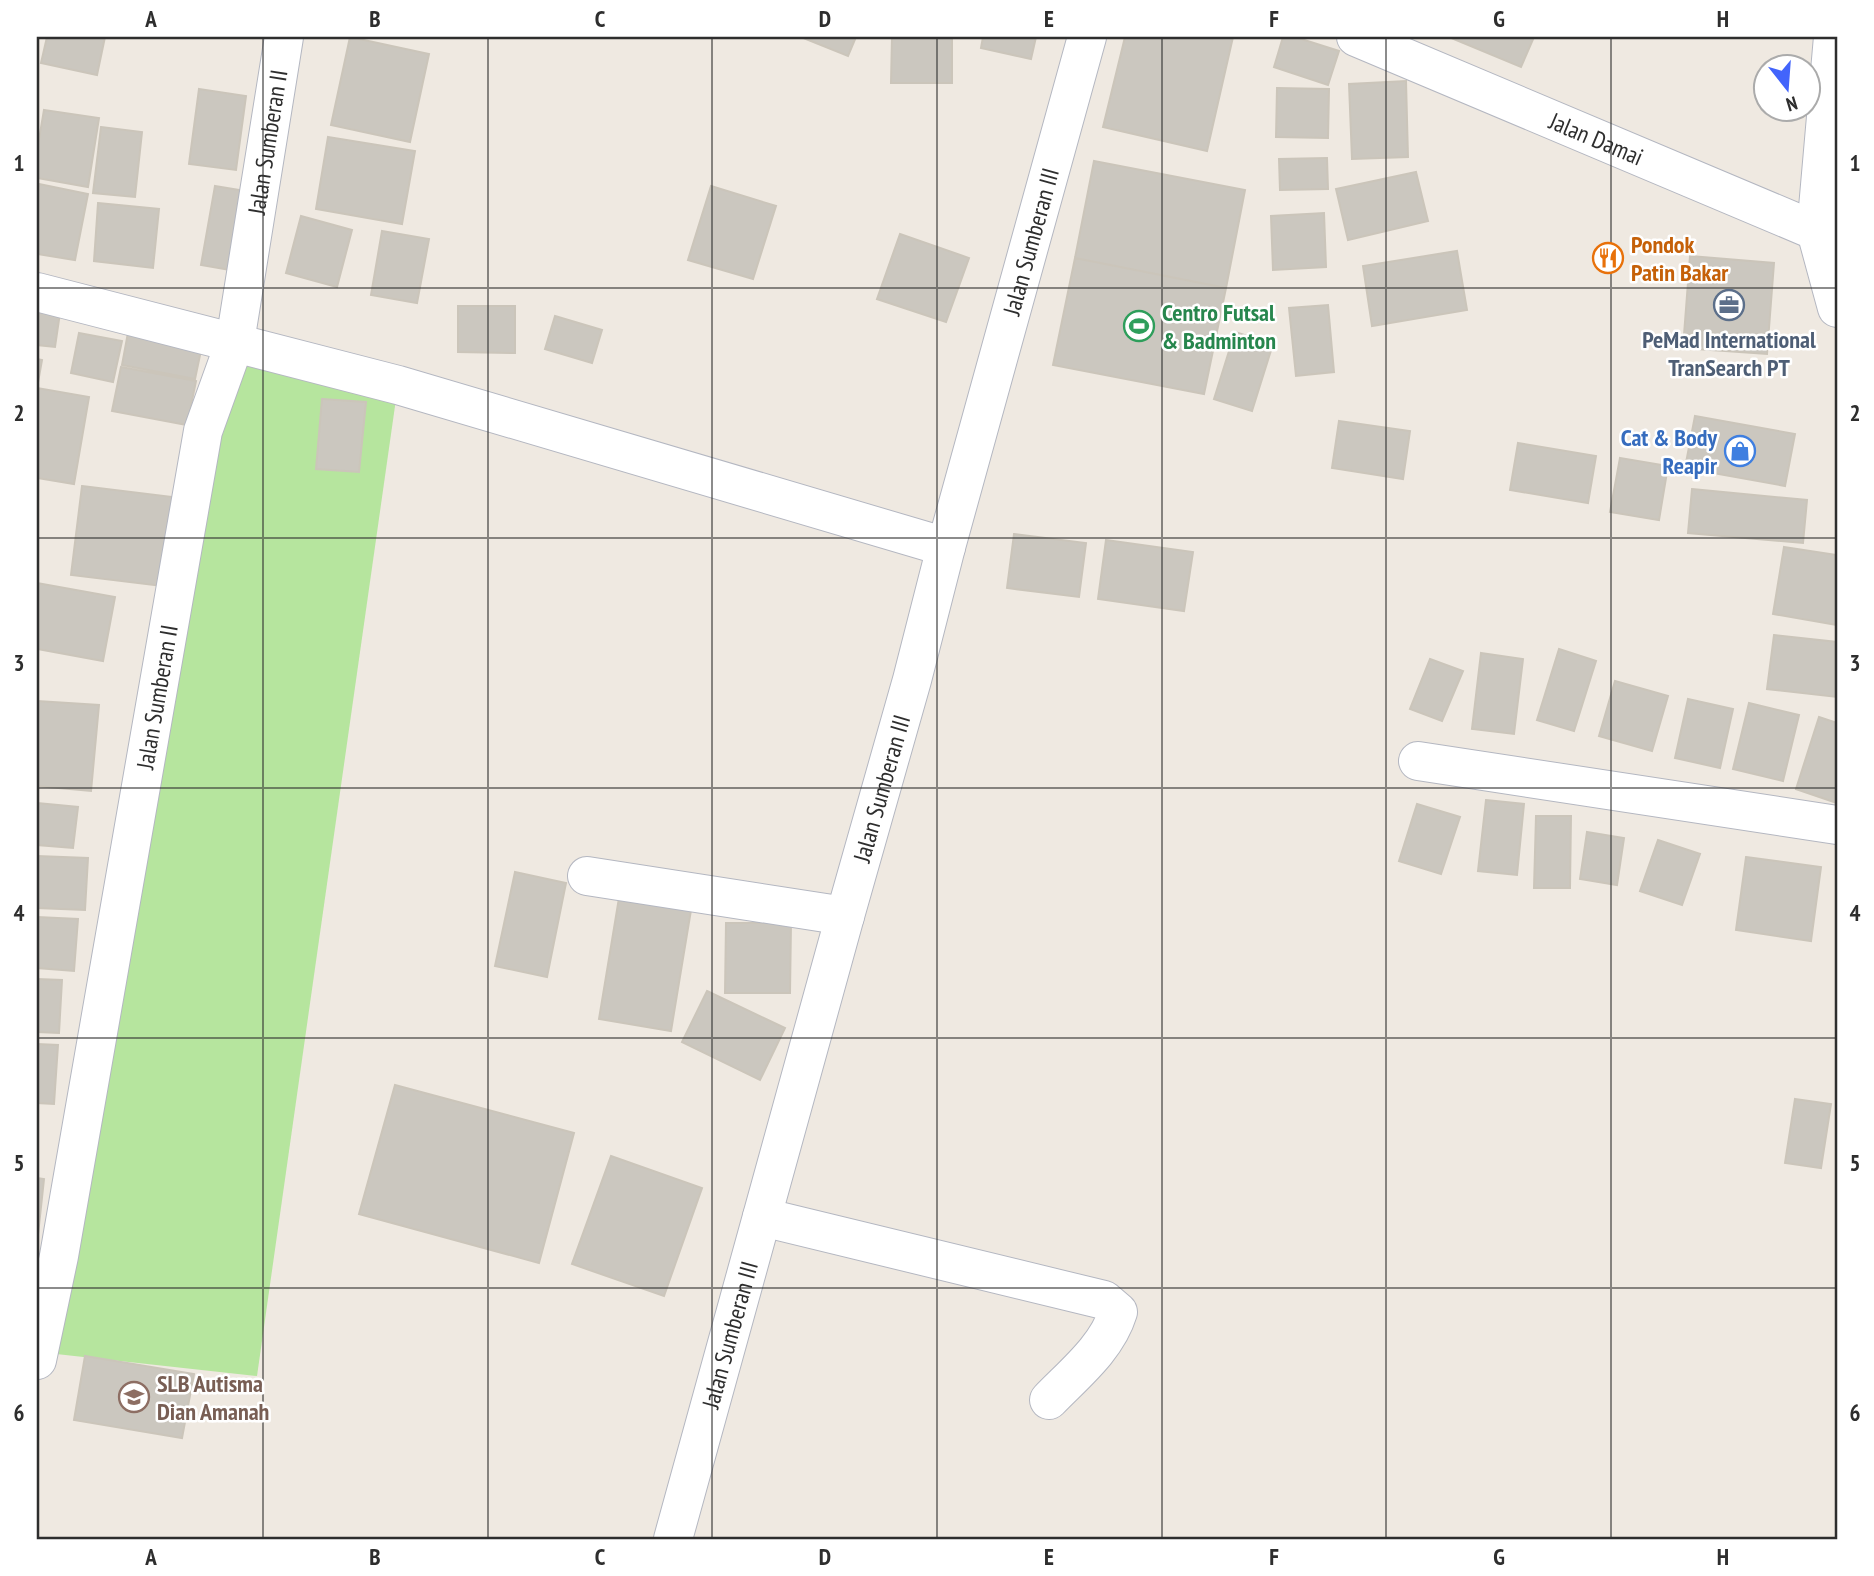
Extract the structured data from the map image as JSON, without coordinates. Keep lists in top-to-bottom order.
{
  "streets": {
    "street": ["Jalan Damai", "Jalan Sumberan II", "Jalan Sumberan III"]
  },
  "places": {
    "restaurant": ["Pondok Patin Bakar"],
    "office": ["PeMad International TranSearch PT"],
    "sports": ["Centro Futsal & Badminton"],
    "shop": ["Cat & Body Reapir"],
    "school or university": ["SLB Autisma Dian Amanah"]
  },
  "north": "bottom",
  "grid": {
    "columns": [
      "A",
      "B",
      "C",
      "D",
      "E",
      "F",
      "G",
      "H"
    ],
    "rows": [
      "1",
      "2",
      "3",
      "4",
      "5",
      "6"
    ]
  }
}
